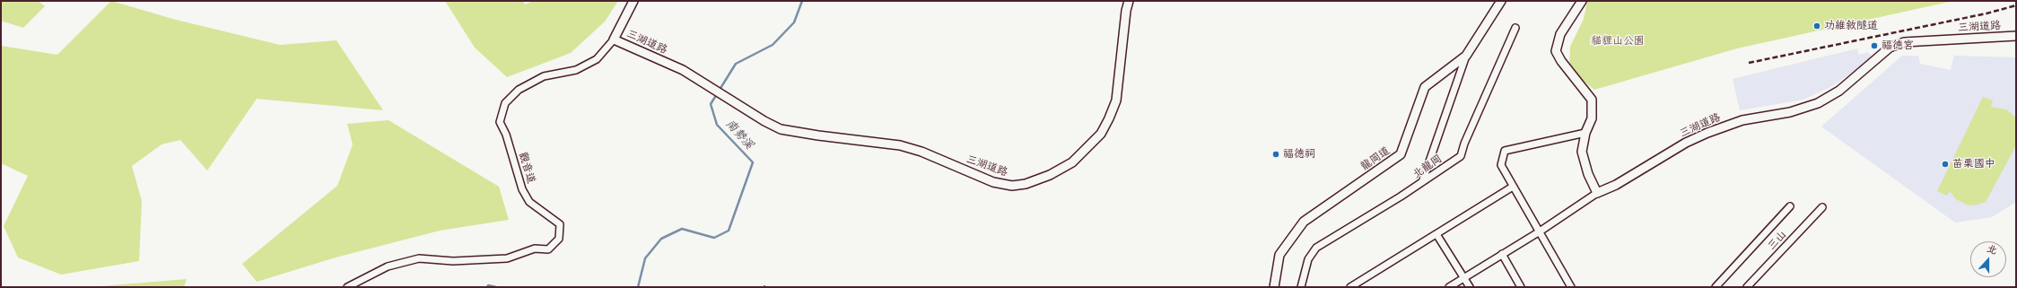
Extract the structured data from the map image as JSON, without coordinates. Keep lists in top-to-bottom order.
{
  "streets": {
    "street": [
      "三湖道路",
      "龍岡道",
      "北龍岡",
      "觀音道",
      "三山"
    ]
  },
  "crossings": [
    ["三湖道路", "觀音道"]
  ],
  "water": ["南勢溪"],
  "parks": ["貓貍山公園"],
  "places": [
    "功維敘隧道",
    "福德宮",
    "福德祠",
    "苗栗國中"
  ],
  "north": "top"
}
